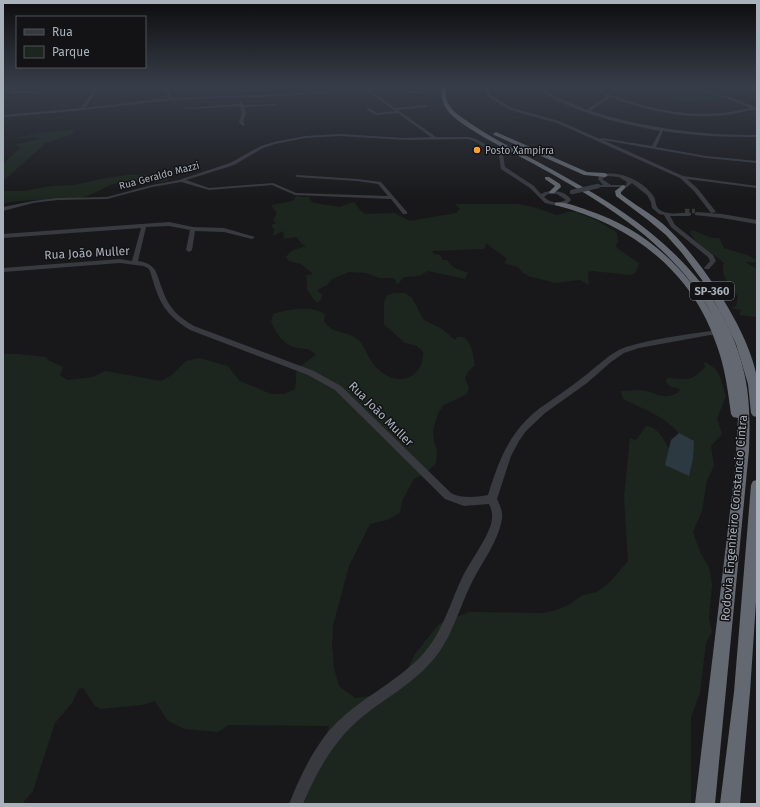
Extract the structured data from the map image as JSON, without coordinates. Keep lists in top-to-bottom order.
{
  "streets": {
    "highway": ["SP-360", "Rodovia Engenheiro Constancio Cintra"],
    "street": ["Rua Geraldo Mazzi", "Rua João Muller"]
  },
  "places": ["Posto Xampirra"],
  "legend": ["Rua", "Parque"]
}
